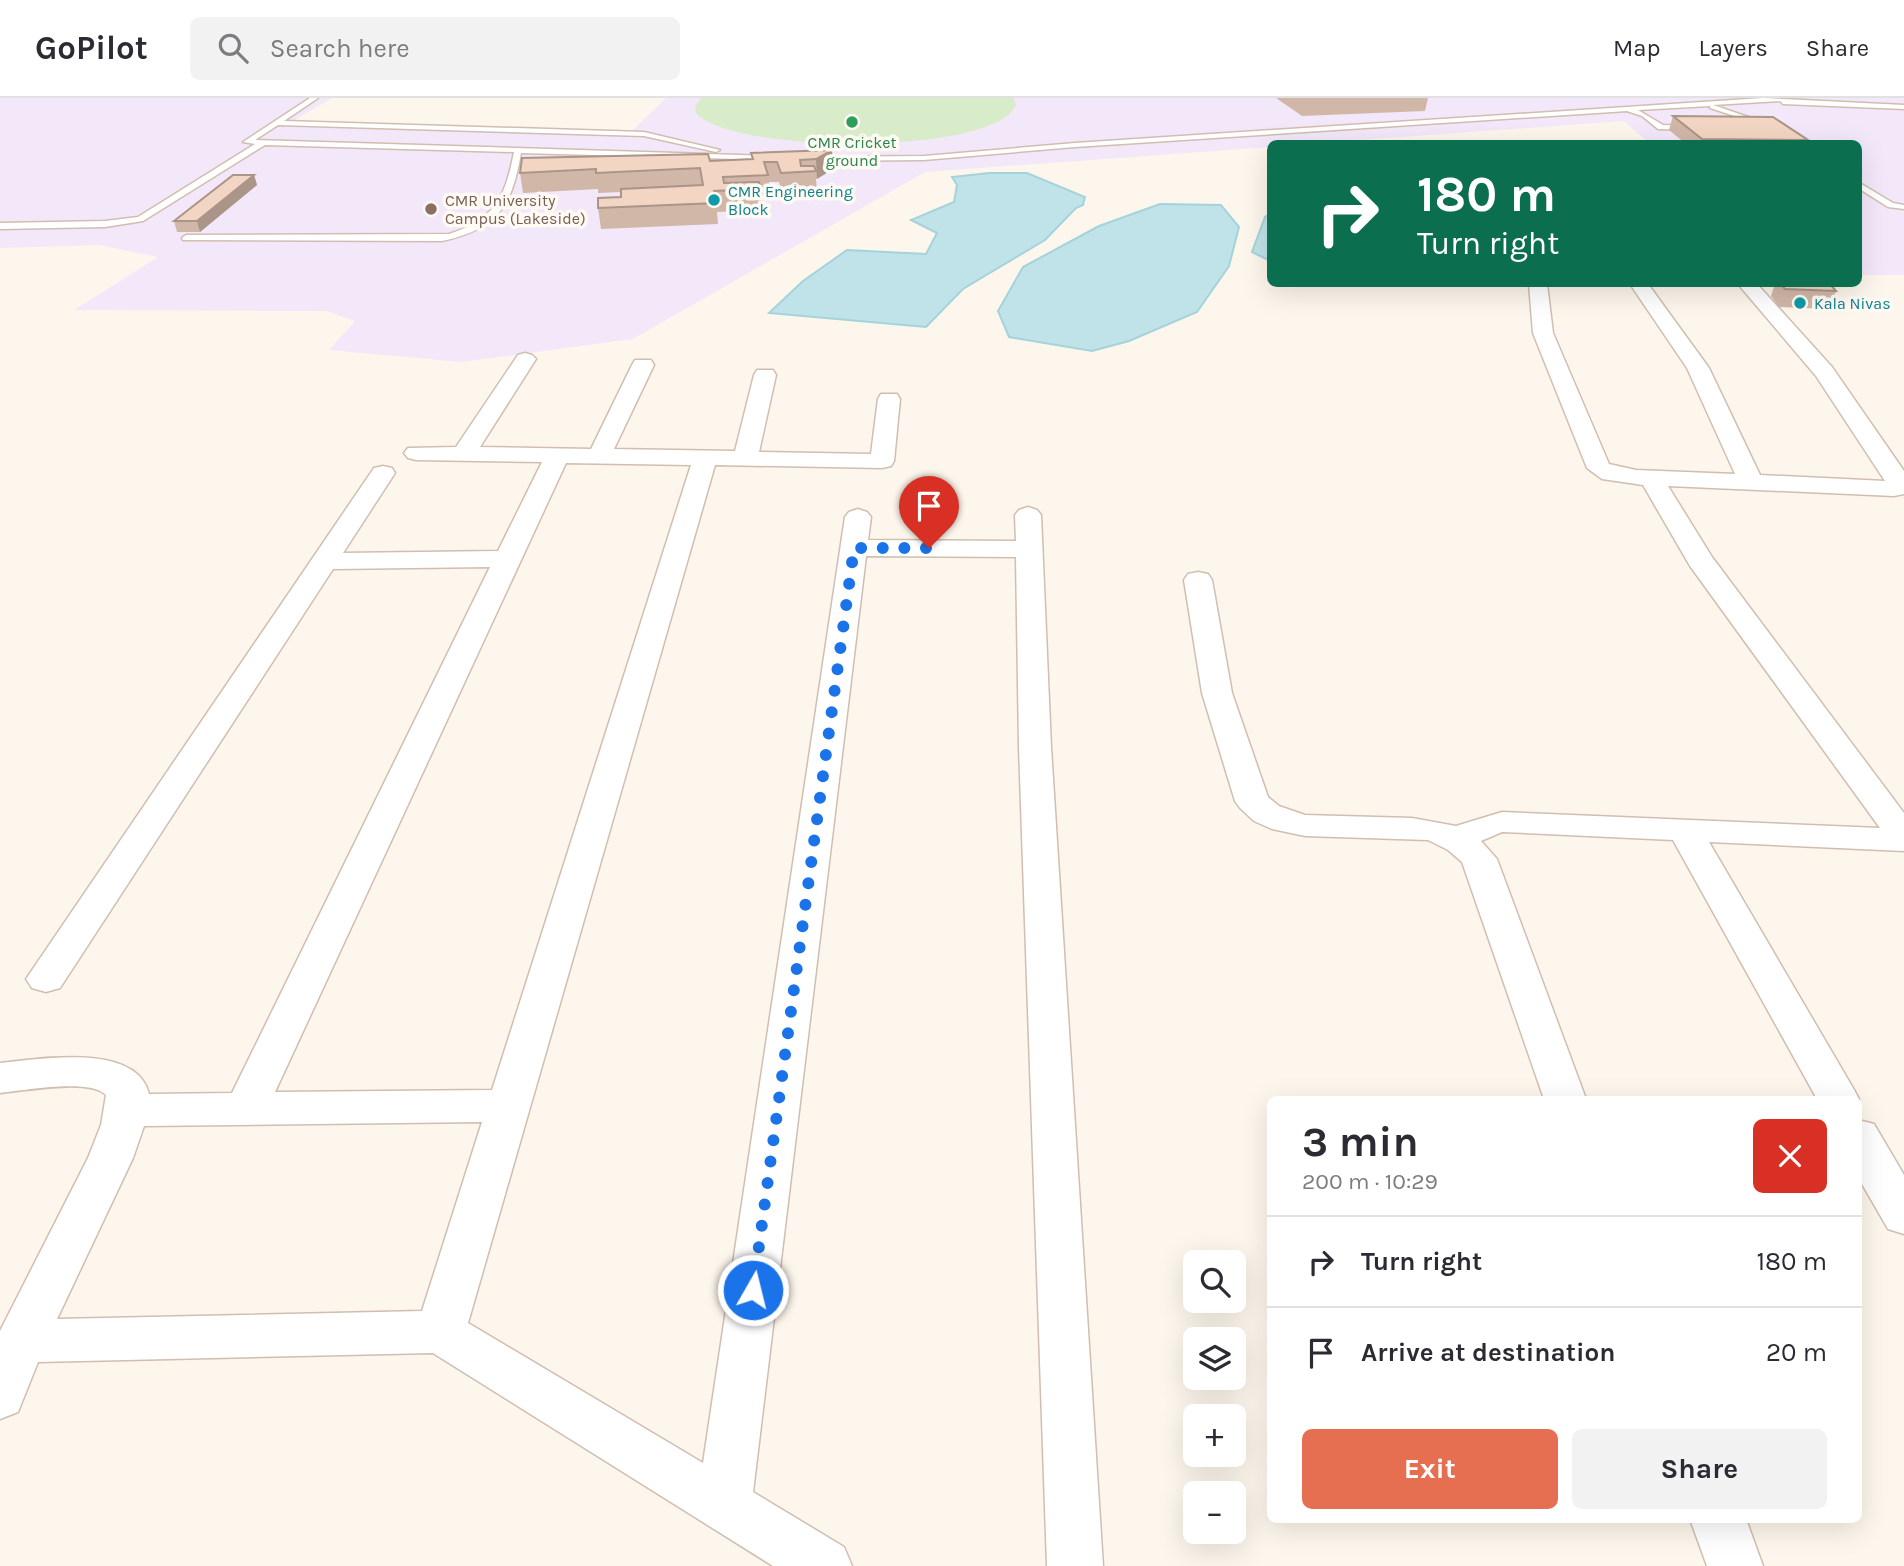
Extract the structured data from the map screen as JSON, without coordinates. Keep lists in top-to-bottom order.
{
  "places": [
    "CMR Cricket ground",
    "CMR Engineering Block",
    "CMR University Campus (Lakeside)",
    "Kala Nivas"
  ],
  "page": {
    "header": "GoPilot",
    "search": "Search here",
    "nav": ["Map", "Layers", "Share"],
    "turn": ["180 m", "Turn right"],
    "heading": ["3 min", "200 m · 10:29"],
    "list": [
      {
        "name": "Turn right",
        "value": "180 m"
      },
      {
        "name": "Arrive at destination",
        "value": "20 m"
      }
    ],
    "map_buttons": ["+", "−"],
    "buttons": ["Exit", "Share"]
  }
}
